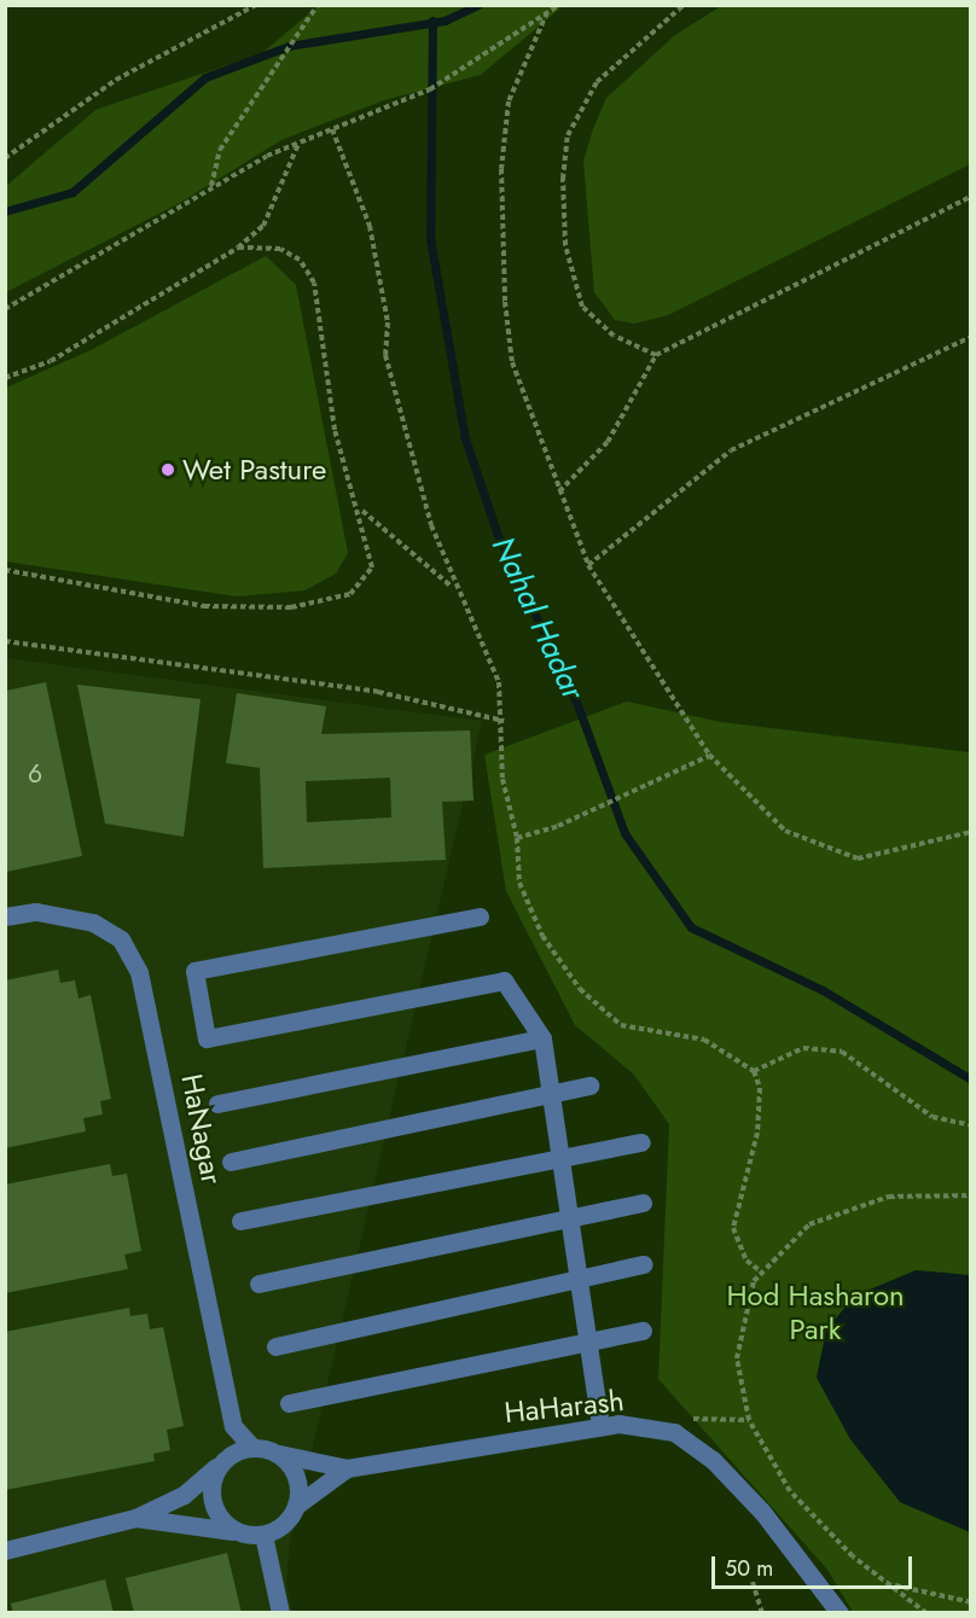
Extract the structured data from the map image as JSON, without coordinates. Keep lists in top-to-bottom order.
{
  "streets": {
    "street": ["HaNagar", "HaHarash"]
  },
  "crossings": [
    ["HaNagar", "HaHarash"]
  ],
  "water": ["Nahal Hadar"],
  "parks": ["Hod Hasharon Park"],
  "places": ["Wet Pasture"],
  "house_numbers": ["6"],
  "scale_bar": "50 m"
}
